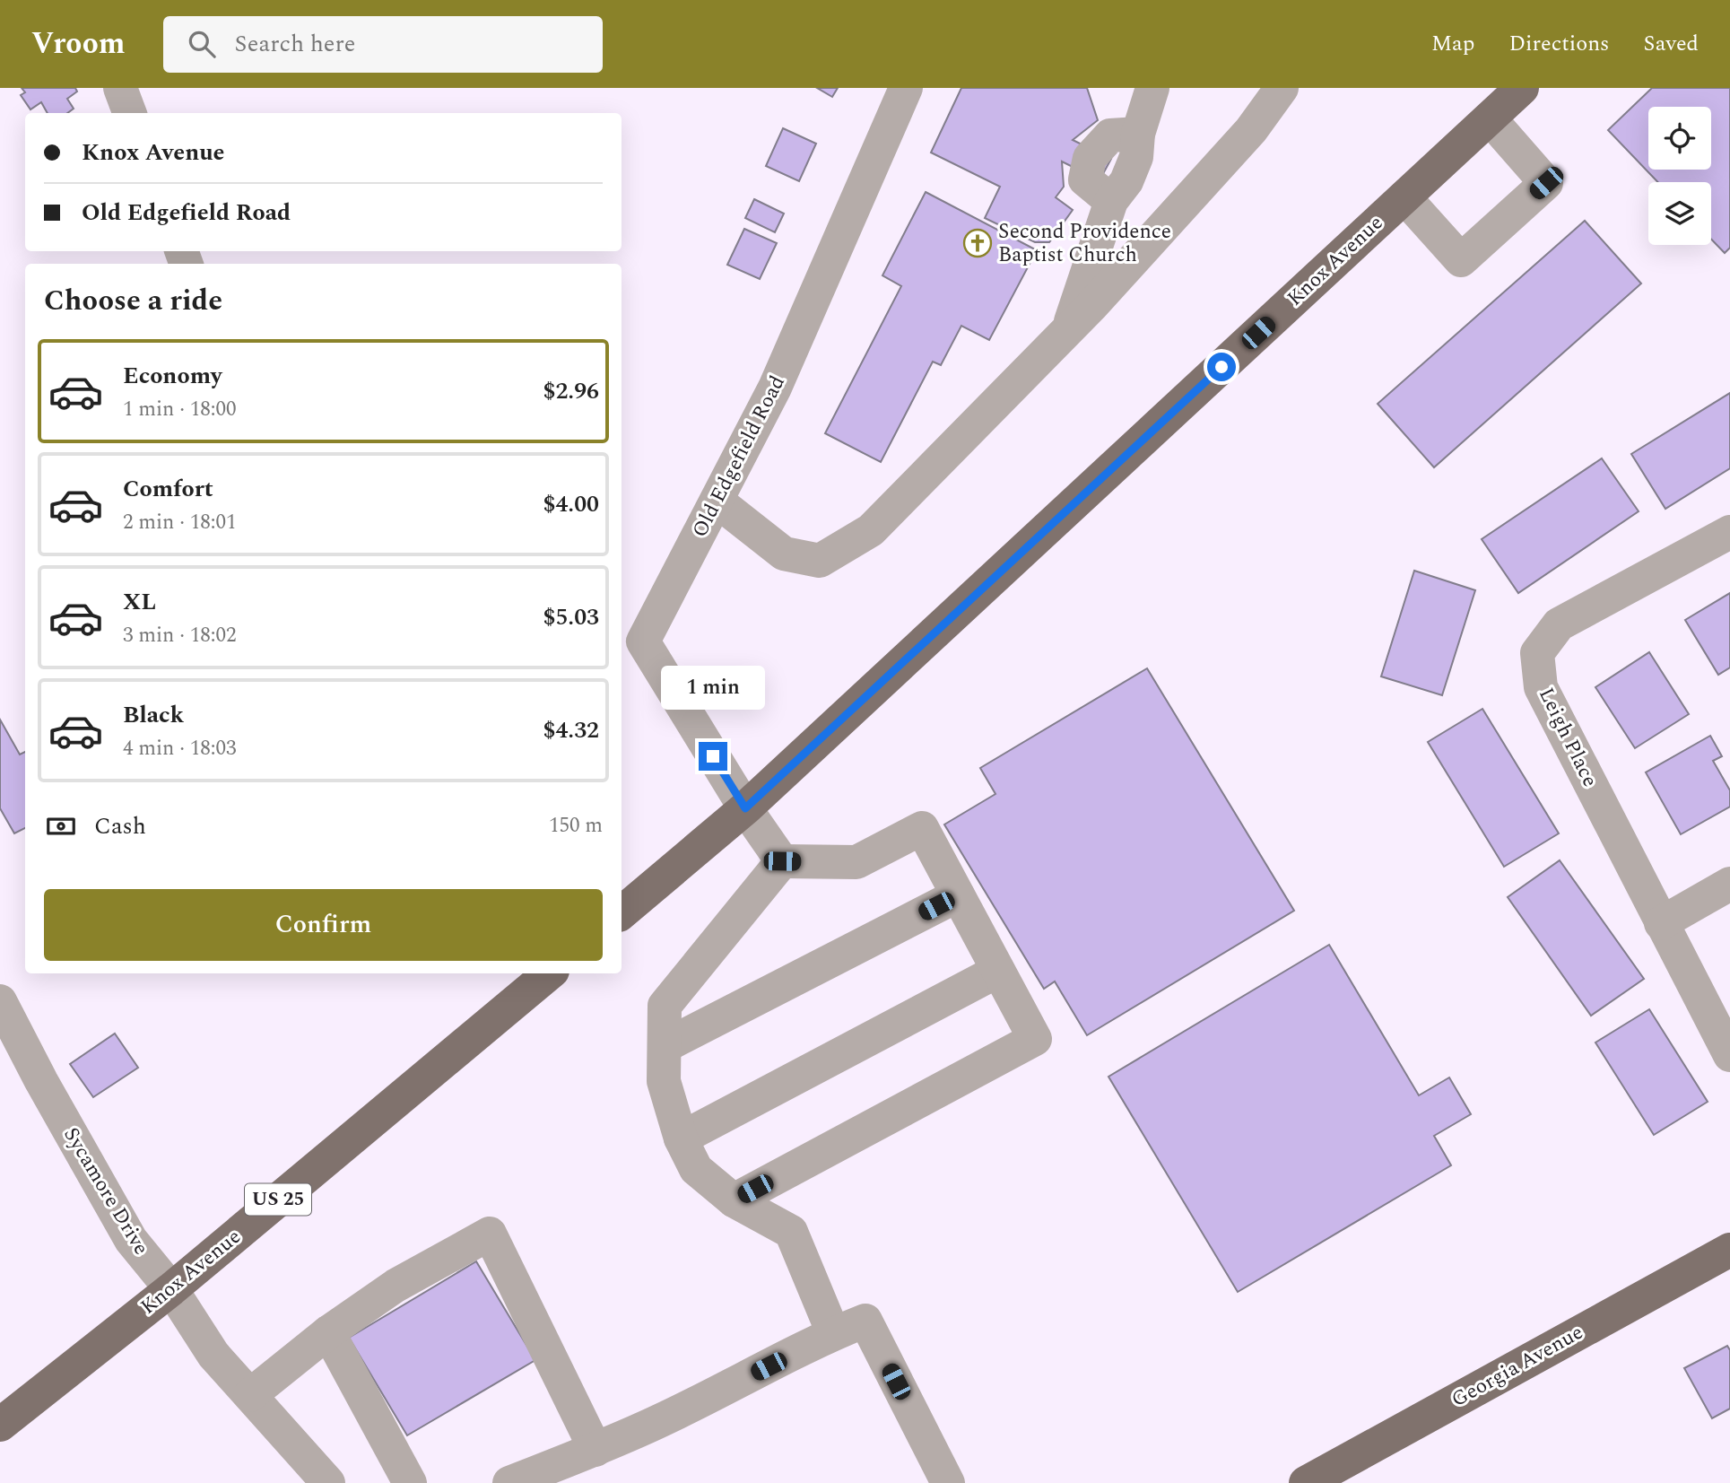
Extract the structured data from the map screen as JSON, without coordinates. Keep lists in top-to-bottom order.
{
  "streets": {
    "main road": ["Knox Avenue", "US 25", "Georgia Avenue"],
    "street": ["Old Edgefield Road", "Leigh Place", "Sycamore Drive"]
  },
  "crossings": [
    ["Knox Avenue", "Old Edgefield Road"],
    ["Knox Avenue", "Sycamore Drive"]
  ],
  "places": {
    "church": ["Second Providence Baptist Church"]
  },
  "page": {
    "header": "Vroom",
    "search": "Search here",
    "nav": ["Map", "Directions", "Saved"],
    "banner": ["Knox Avenue", "Old Edgefield Road"],
    "heading": "Choose a ride",
    "list": [
      {
        "name": "Economy",
        "note": "1 min · 18:00",
        "value": "$2.96"
      },
      {
        "name": "Comfort",
        "note": "2 min · 18:01",
        "value": "$4.00"
      },
      {
        "name": "XL",
        "note": "3 min · 18:02",
        "value": "$5.03"
      },
      {
        "name": "Black",
        "note": "4 min · 18:03",
        "value": "$4.32"
      }
    ],
    "bubble": "1 min",
    "pay": ["Cash", "150 m"],
    "buttons": "Confirm"
  }
}
